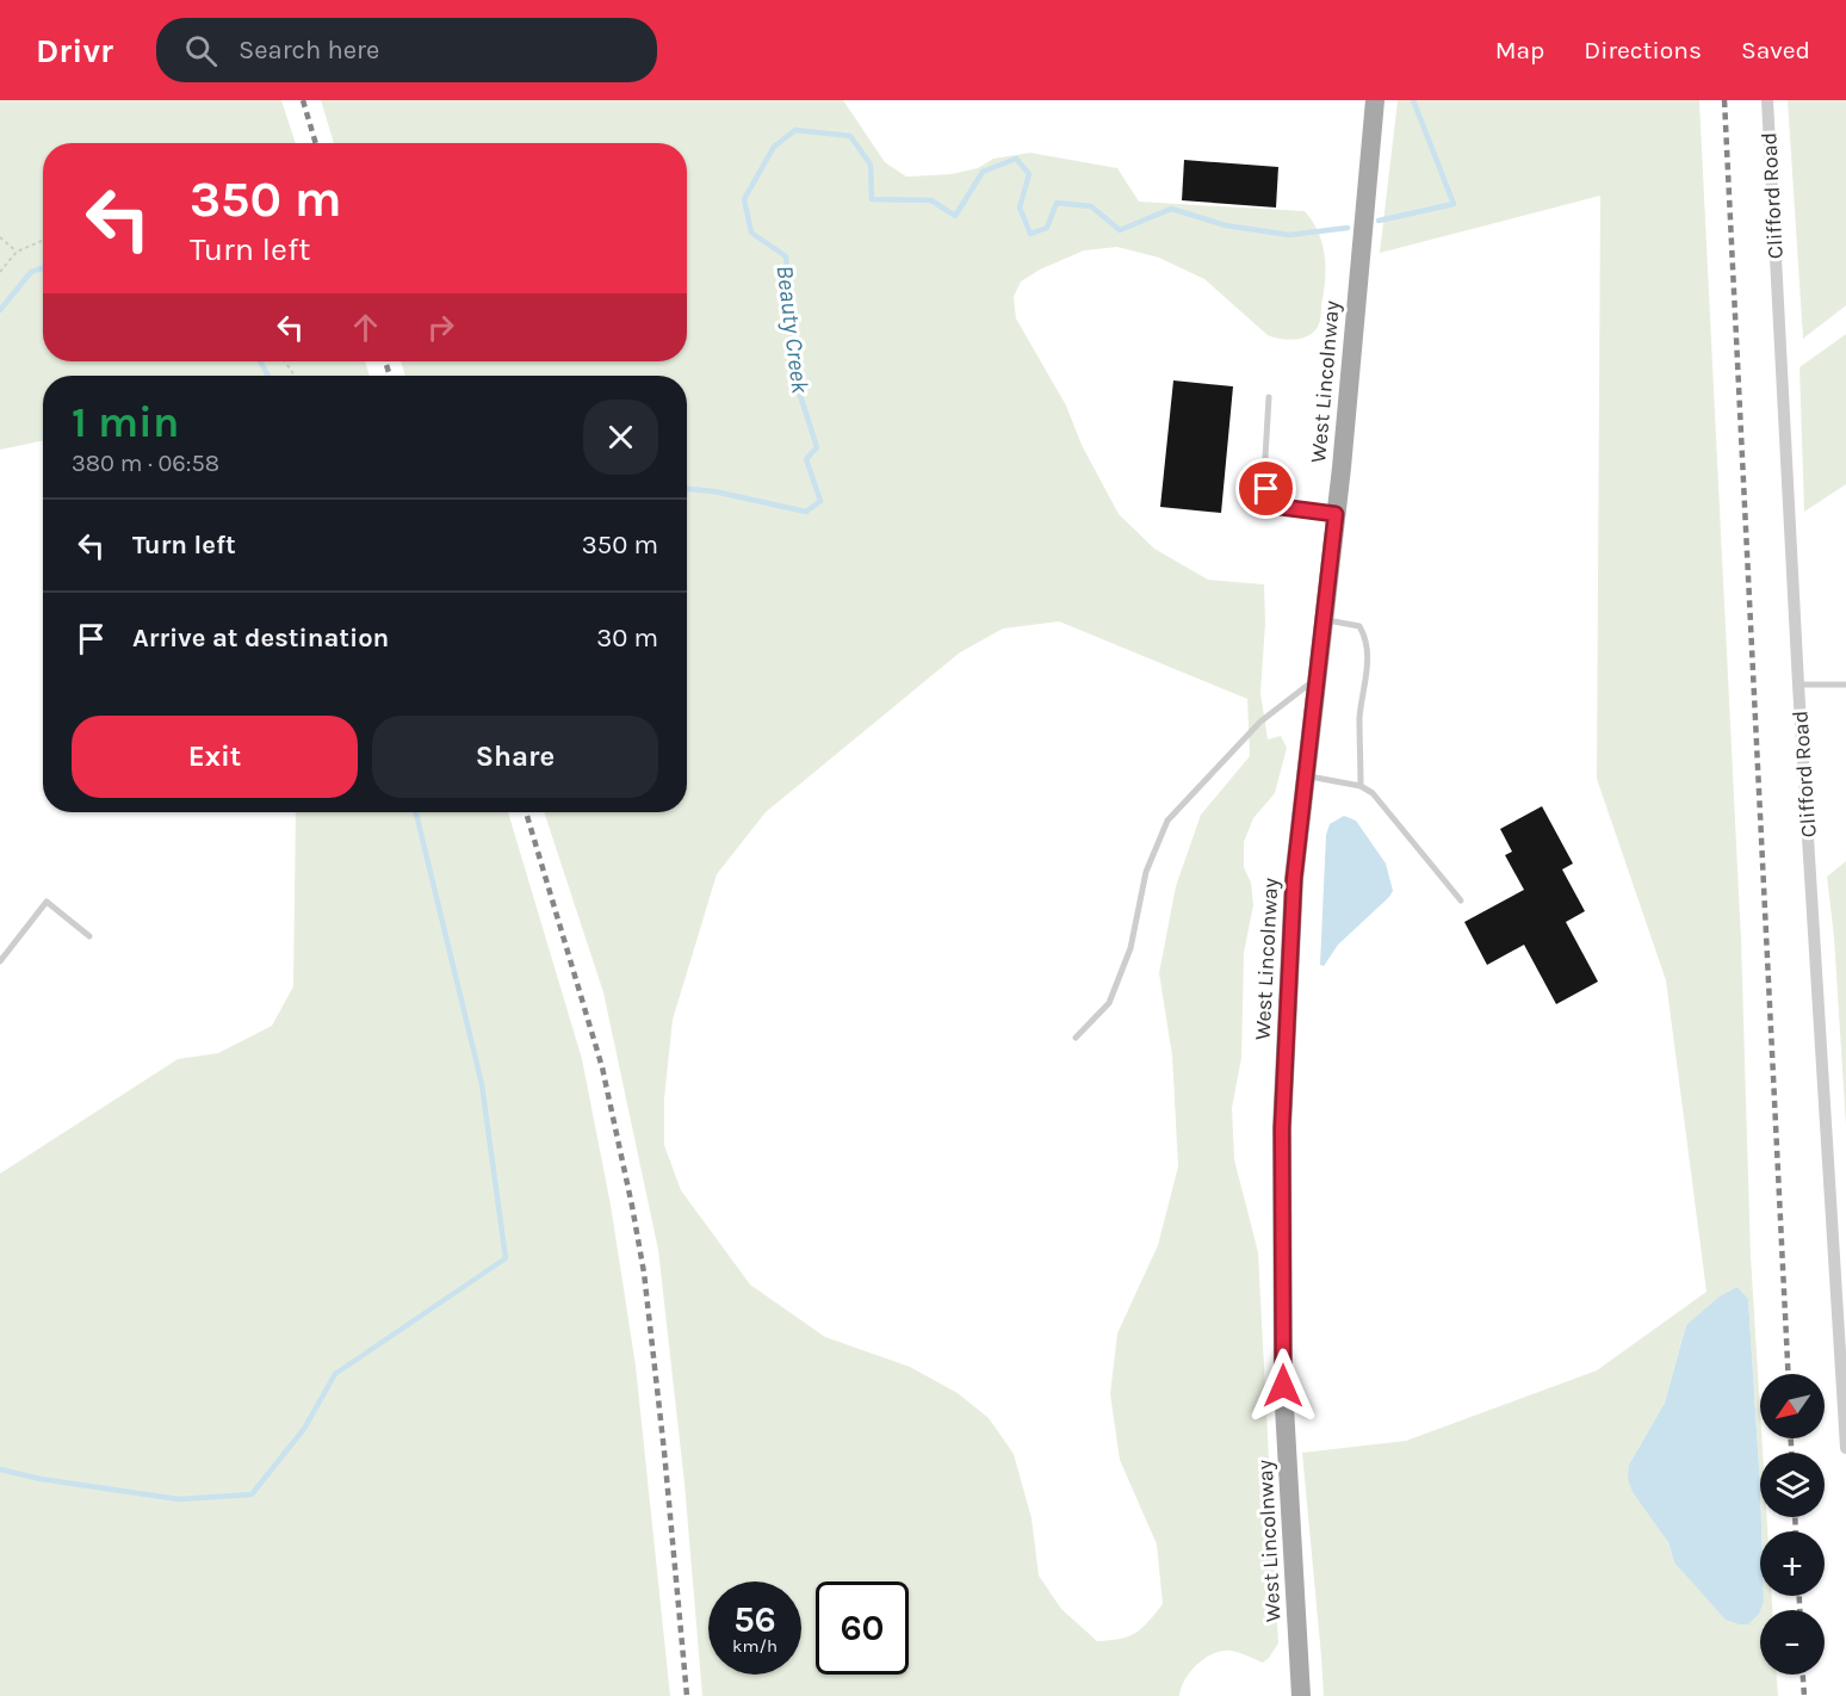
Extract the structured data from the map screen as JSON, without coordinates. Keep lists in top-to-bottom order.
{
  "streets": {
    "main road": ["West Lincolnway"],
    "street": ["Clifford Road"]
  },
  "water": ["Beauty Creek"],
  "north": "bottom left",
  "page": {
    "header": "Drivr",
    "search": "Search here",
    "nav": ["Map", "Directions", "Saved"],
    "turn": ["350 m", "Turn left"],
    "heading": ["1 min", "380 m · 06:58"],
    "list": [
      {
        "name": "Turn left",
        "value": "350 m"
      },
      {
        "name": "Arrive at destination",
        "value": "30 m"
      }
    ],
    "buttons": ["Exit", "Share"],
    "map_buttons": ["+", "−"],
    "speed": "56 km/h",
    "limit": "60"
  }
}
